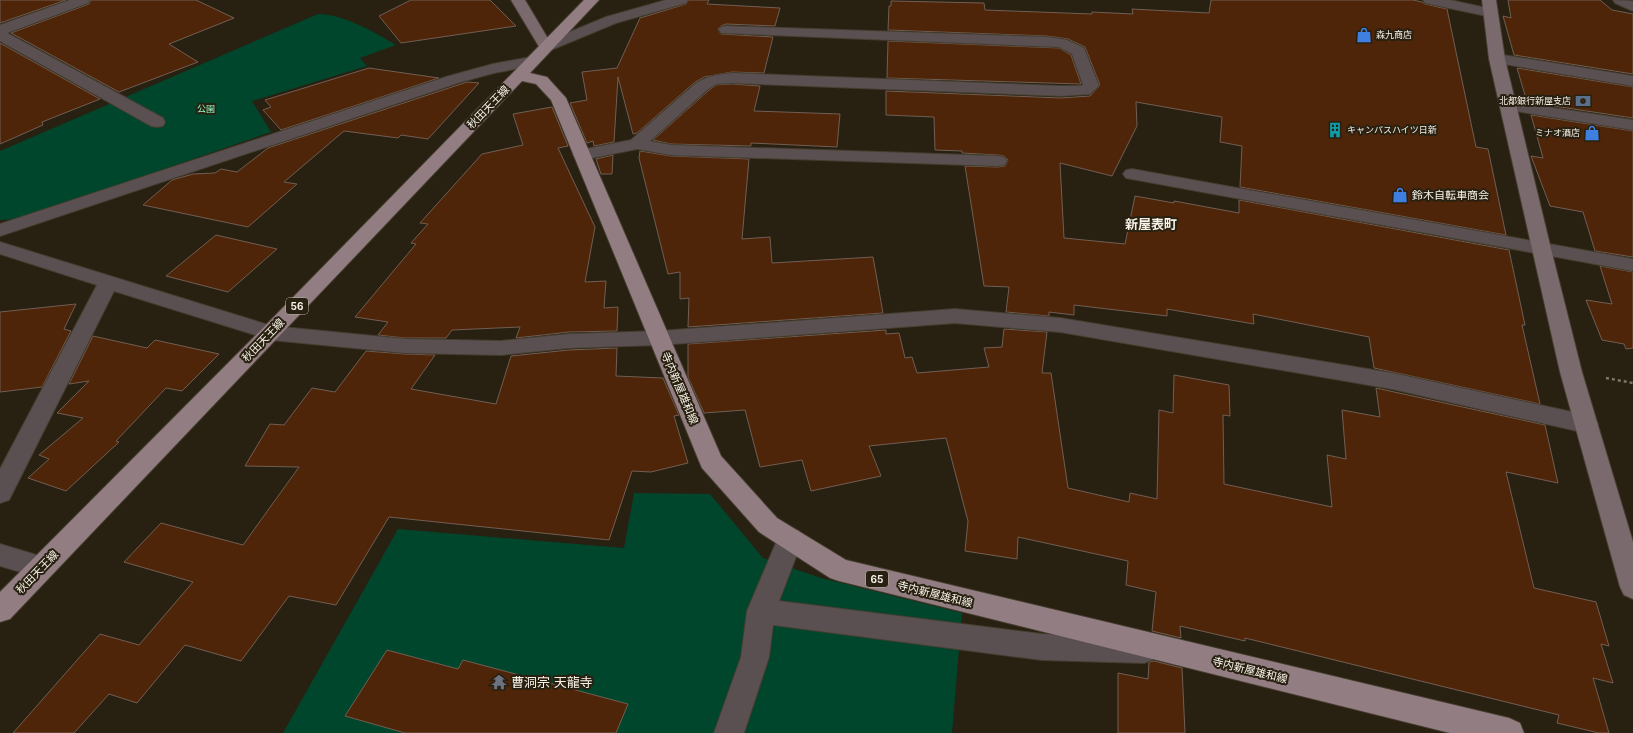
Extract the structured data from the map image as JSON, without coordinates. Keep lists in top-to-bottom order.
{
  "streets": {
    "main road": [
      "秋田天王線",
      "56",
      "寺内新屋雄和線",
      "65"
    ]
  },
  "crossings": [
    ["秋田天王線", "寺内新屋雄和線"]
  ],
  "districts": ["新屋表町"],
  "parks": ["公園"],
  "places": {
    "shop": ["森九商店", "ミナオ酒店", "鈴木自転車商会"],
    "bank": ["北都銀行新屋支店"],
    "building": ["キャンパスハイツ日新"],
    "temple": ["曹洞宗 天龍寺"]
  }
}
